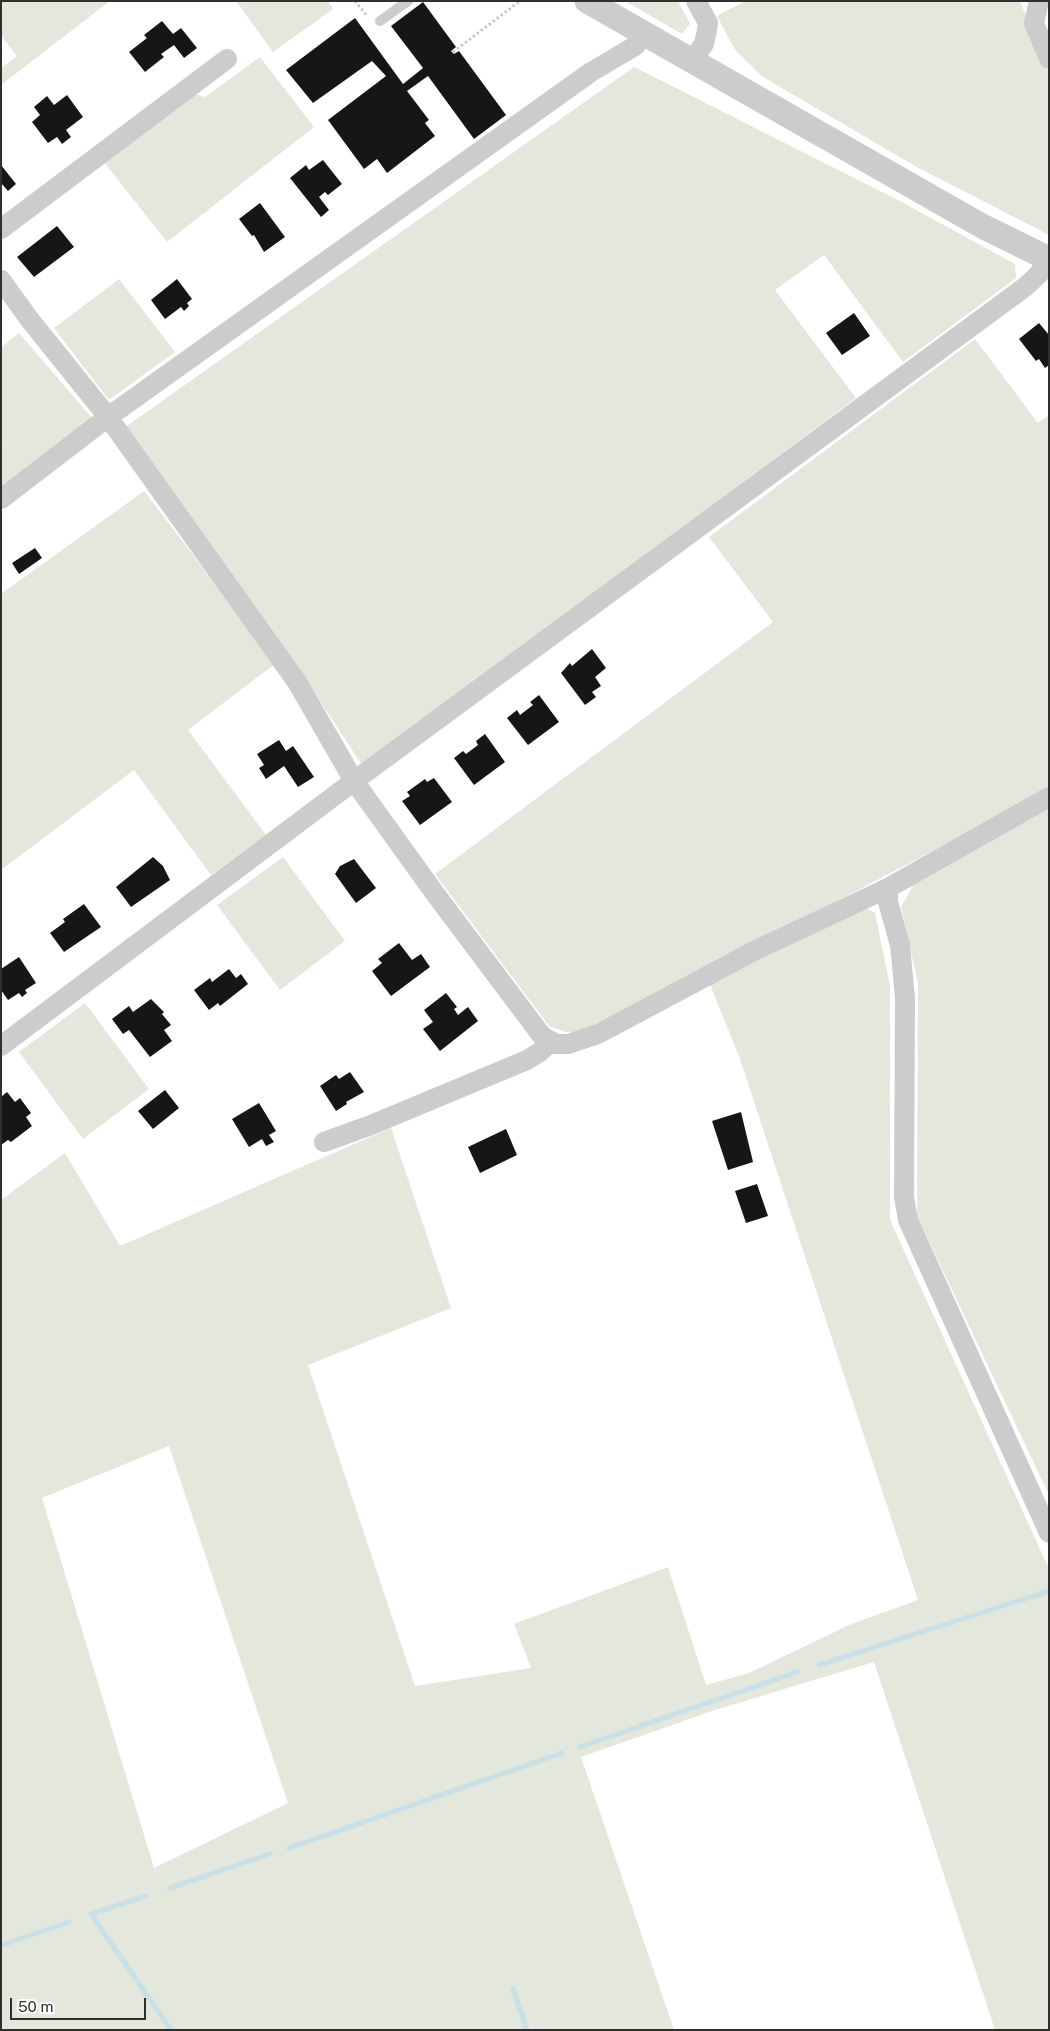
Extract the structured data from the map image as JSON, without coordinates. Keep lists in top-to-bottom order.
{
  "scale_bar": "50 m"
}
